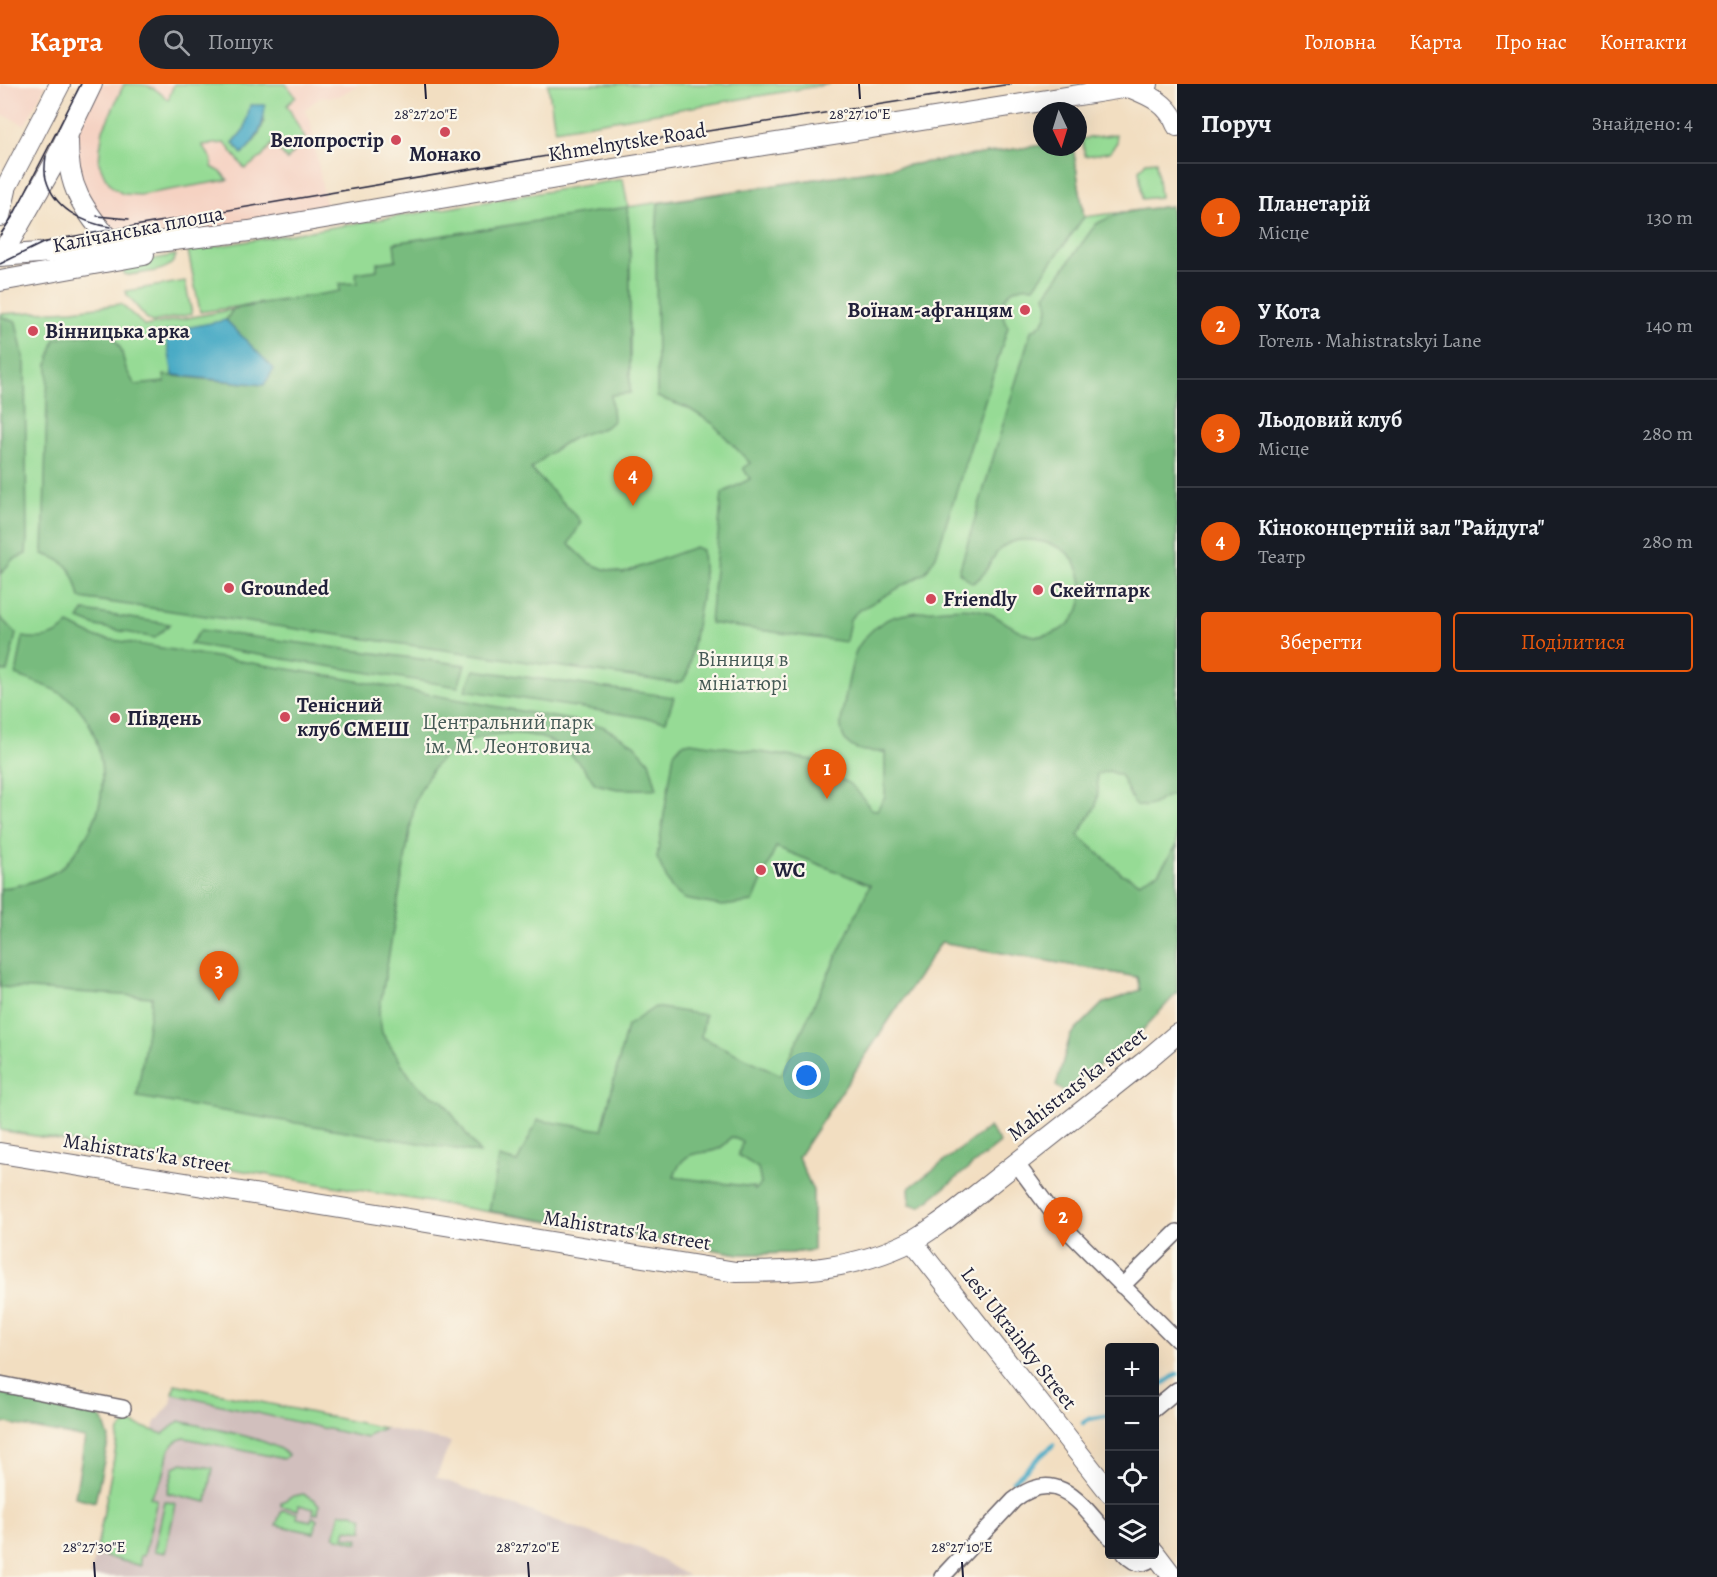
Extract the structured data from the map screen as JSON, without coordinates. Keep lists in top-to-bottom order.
{
  "streets": {
    "main road": [
      "Khmelnytske Road",
      "Калічанська площа",
      "Mahistrats'ka street",
      "Lesi Ukrainky Street"
    ]
  },
  "crossings": [
    ["Khmelnytske Road", "Калічанська площа"],
    ["Mahistrats'ka street", "Lesi Ukrainky Street"]
  ],
  "parks": ["Вінниця в мініатюрі", "Центральний парк ім. М. Леонтовича"],
  "places": [
    "Монако",
    "Велопростір",
    "Воїнам-афганцям",
    "Вінницька арка",
    "Grounded",
    "Скейтпарк",
    "Friendly",
    "Тенісний клуб СМЕШ",
    "Південь",
    "WC"
  ],
  "north": "bottom",
  "page": {
    "header": "Карта",
    "search": "Пошук",
    "nav": [
      "Головна",
      "Карта",
      "Про нас",
      "Контакти"
    ],
    "heading": ["Поруч", "Знайдено: 4"],
    "list": [
      {
        "mark": "1",
        "name": "Планетарій",
        "note": "Місце",
        "value": "130 m"
      },
      {
        "mark": "2",
        "name": "У Кота",
        "note": "Готель · Mahistratskyi Lane",
        "value": "140 m"
      },
      {
        "mark": "3",
        "name": "Льодовий клуб",
        "note": "Місце",
        "value": "280 m"
      },
      {
        "mark": "4",
        "name": "Кіноконцертній зал \"Райдуга\"",
        "note": "Театр",
        "value": "280 m"
      }
    ],
    "pins": [
      "4",
      "1",
      "3",
      "2"
    ],
    "buttons": ["Зберегти", "Поділитися"],
    "map_buttons": ["+", "−"]
  },
  "coordinates": ["28°27'20\"E", "28°27'10\"E", "28°27'30\"E"]
}
